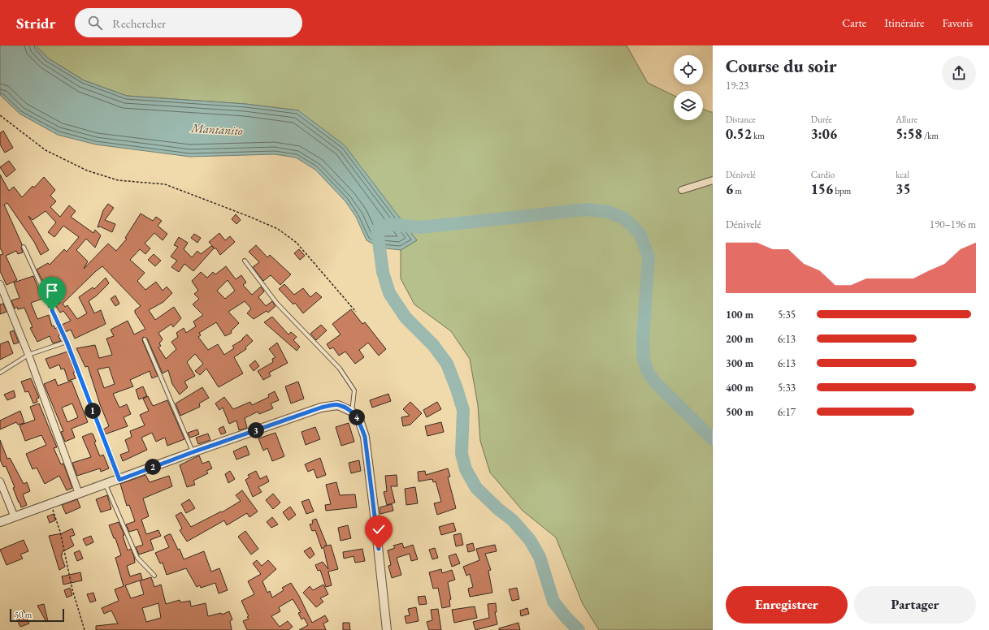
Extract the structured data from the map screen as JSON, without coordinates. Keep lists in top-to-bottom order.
{
  "water": ["Mantanito"],
  "scale_bar": "50 m",
  "page": {
    "header": "Stridr",
    "search": "Rechercher",
    "nav": ["Carte", "Itinéraire", "Favoris"],
    "heading": ["Course du soir", "19:23"],
    "stats": [
      ["Distance", "0.52 km"],
      ["Durée", "3:06"],
      ["Allure", "5:58 /km"],
      ["Dénivelé", "6 m"],
      ["Cardio", "156 bpm"],
      ["kcal", "35"]
    ],
    "chart": ["Dénivelé", "190–196 m"],
    "list": [
      {
        "name": "100 m",
        "note": "5:35"
      },
      {
        "name": "200 m",
        "note": "6:13"
      },
      {
        "name": "300 m",
        "note": "6:13"
      },
      {
        "name": "400 m",
        "note": "5:33"
      },
      {
        "name": "500 m",
        "note": "6:17"
      }
    ],
    "pins": [
      "1",
      "4",
      "3",
      "2"
    ],
    "buttons": ["Enregistrer", "Partager"],
    "scale": "50 m"
  }
}
